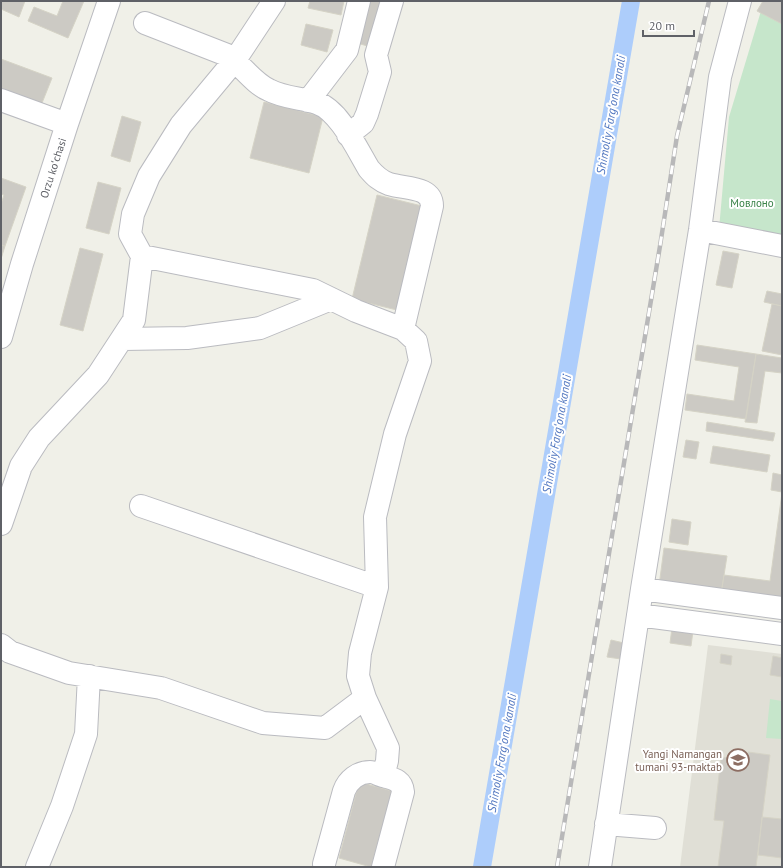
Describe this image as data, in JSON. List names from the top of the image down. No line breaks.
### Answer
{"streets":{"street":["Orzu koʻchasi"]},"water":["Shimoliy Fargʻona kanali"],"parks":["Мовлоно"],"places":{"school or university":["Yangi Namangan tumani 93-maktab"]},"scale_bar":"20 m"}
